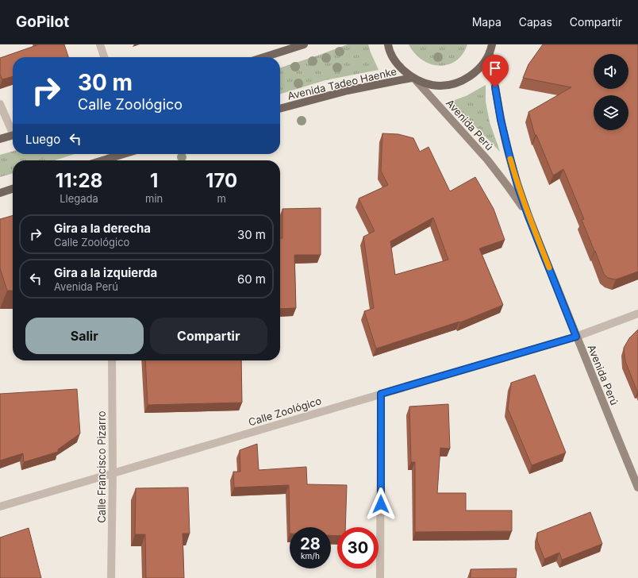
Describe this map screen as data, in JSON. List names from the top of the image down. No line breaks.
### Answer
{"streets":{"main road":["Avenida Tadeo Haenke","Avenida Perú"],"street":["Calle Zoológico","Calle Francisco Pizarro"]},"crossings":[["Avenida Tadeo Haenke","Avenida Perú"],["Avenida Perú","Calle Zoológico"],["Calle Zoológico","Calle Francisco Pizarro"]],"page":{"header":"GoPilot","nav":["Mapa","Capas","Compartir"],"turn":["30 m","Calle Zoológico"],"then":"Luego","eta":["11:28","Llegada","1","min","170","m"],"list":[{"name":"Gira a la derecha","note":"Calle Zoológico","value":"30 m"},{"name":"Gira a la izquierda","note":"Avenida Perú","value":"60 m"}],"buttons":["Salir","Compartir"],"speed":"28 km/h","limit":"30"}}
